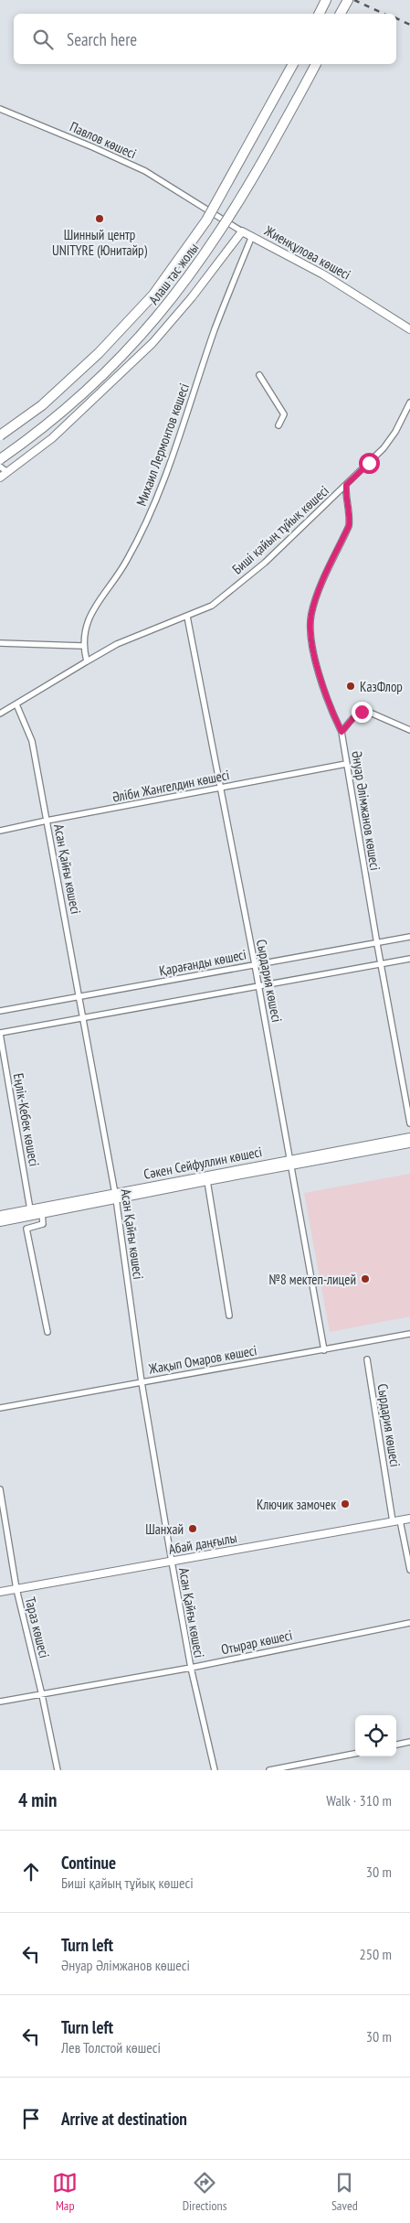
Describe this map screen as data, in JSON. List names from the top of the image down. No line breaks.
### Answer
{"streets":{"main road":["Алаш тас жолы"],"street":["Павлов көшесі","Жиенқұлова көшесі","Михаил Лермонтов көшесі","Биші қайың тұйық көшесі","Әліби Жангелдин көшесі","Әнуар Әлімжанов көшесі","Асан Қайғы көшесі","Қарағанды көшесі","Сырдария көшесі","Еңлік-Кебек көшесі","Сәкен Сейфуллин көшесі","Жақып Омаров көшесі","Абай даңғылы","Тараз көшесі","Отырар көшесі"]},"crossings":[["Павлов көшесі","Жиенқұлова көшесі"],["Жиенқұлова көшесі","Михаил Лермонтов көшесі"],["Михаил Лермонтов көшесі","Биші қайың тұйық көшесі"],["Биші қайың тұйық көшесі","Әнуар Әлімжанов көшесі"],["Биші қайың тұйық көшесі","Сырдария көшесі"],["Әліби Жангелдин көшесі","Әнуар Әлімжанов көшесі"],["Әліби Жангелдин көшесі","Асан Қайғы көшесі"],["Әліби Жангелдин көшесі","Сырдария көшесі"],["Әнуар Әлімжанов көшесі","Қарағанды көшесі"],["Асан Қайғы көшесі","Қарағанды көшесі"],["Асан Қайғы көшесі","Сәкен Сейфуллин көшесі"],["Асан Қайғы көшесі","Жақып Омаров көшесі"],["Асан Қайғы көшесі","Абай даңғылы"],["Асан Қайғы көшесі","Отырар көшесі"],["Қарағанды көшесі","Сырдария көшесі"],["Сырдария көшесі","Сәкен Сейфуллин көшесі"],["Сырдария көшесі","Жақып Омаров көшесі"],["Сырдария көшесі","Абай даңғылы"],["Еңлік-Кебек көшесі","Сәкен Сейфуллин көшесі"],["Абай даңғылы","Тараз көшесі"],["Тараз көшесі","Отырар көшесі"]],"places":["Шинный центр UNITYRE (Юнитайр)","КазФлор","№8 мектеп-лицей","Ключик замочек","Шанхай"],"page":{"search":"Search here","heading":["4 min","Walk · 310 m"],"list":[["Continue","Биші қайың тұйық көшесі","30 m"],["Turn left","Әнуар Әлімжанов көшесі","250 m"],["Turn left","Лев Толстой көшесі","30 m"],"Arrive at destination"],"nav":["Map","Directions","Saved"]}}
